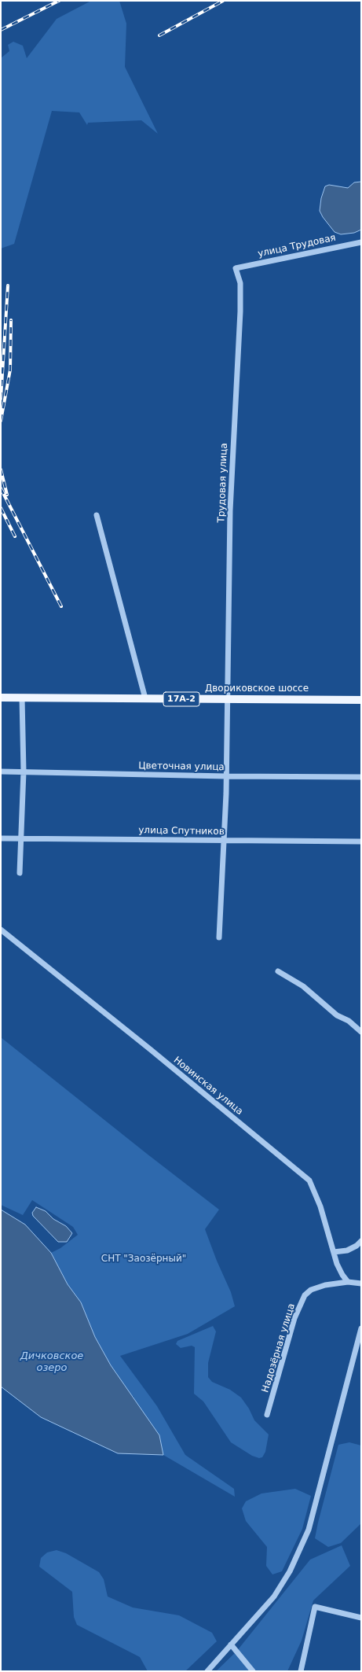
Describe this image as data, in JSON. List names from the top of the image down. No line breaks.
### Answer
{"streets":{"main road":["Двориковское шоссе","17А-2"],"street":["улица Трудовая","Трудовая улица","Цветочная улица","улица Спутников","Новинская улица","Надозёрная улица"]},"crossings":[["улица Трудовая","Трудовая улица"],["Трудовая улица","Двориковское шоссе"],["Трудовая улица","Цветочная улица"],["Трудовая улица","улица Спутников"],["Новинская улица","Надозёрная улица"]],"water":["Дичковское озеро"],"parks":["СНТ \"Заозёрный\""]}
